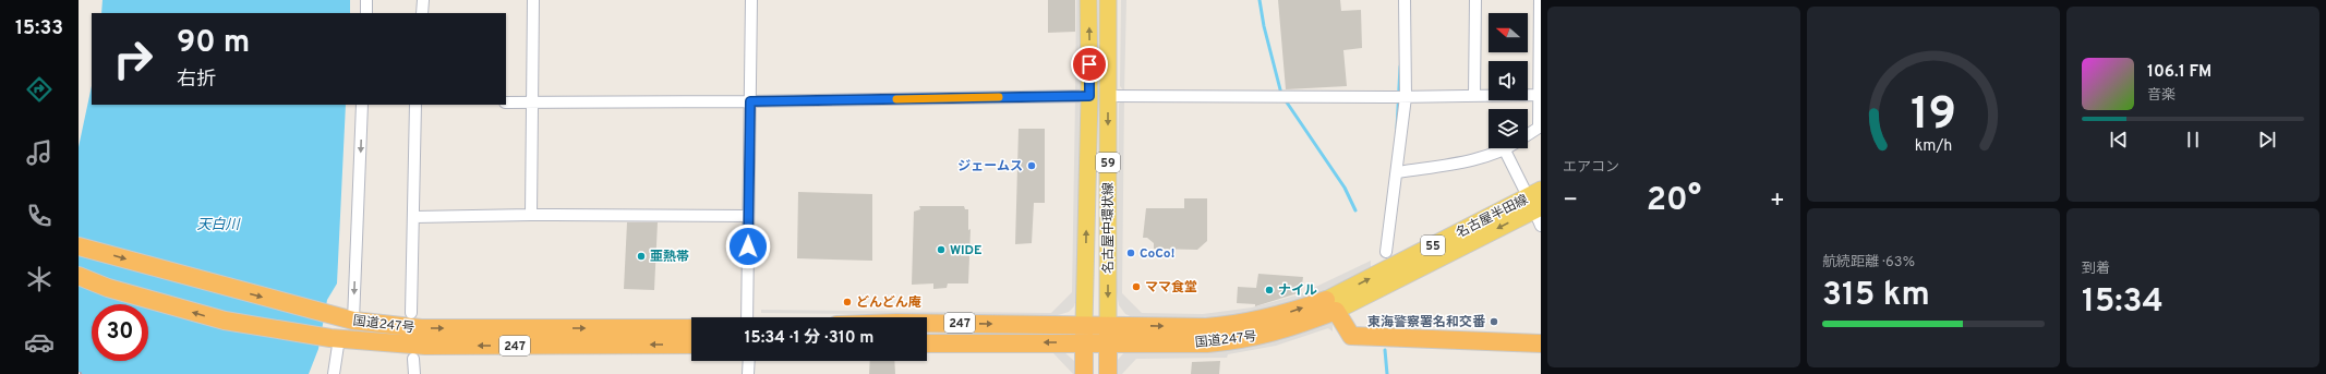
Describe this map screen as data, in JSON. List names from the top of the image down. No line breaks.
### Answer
{"streets":{"highway":["247","国道247号"],"main road":["59","名古屋半田線","名古屋中環状線","55"]},"crossings":[["名古屋半田線","国道247号"],["名古屋中環状線","国道247号"]],"water":["天白川"],"places":["ジェームス","WIDE","CoCo!","亜熱帯","ママ食堂","ナイル","どんどん庵","東海警察署名和交番"],"north":"left","page":{"tabs":"15:33","tile":["エアコン",["航続距離 · 63%","315 km"],["到着","15:34"]],"turn":["90 m","右折"],"song":["106.1 FM","音楽"],"heat":["−","20°","+"],"limit":"30","trip":"15:34 · 1 分 · 310 m","gauge":["19","km/h"]}}
